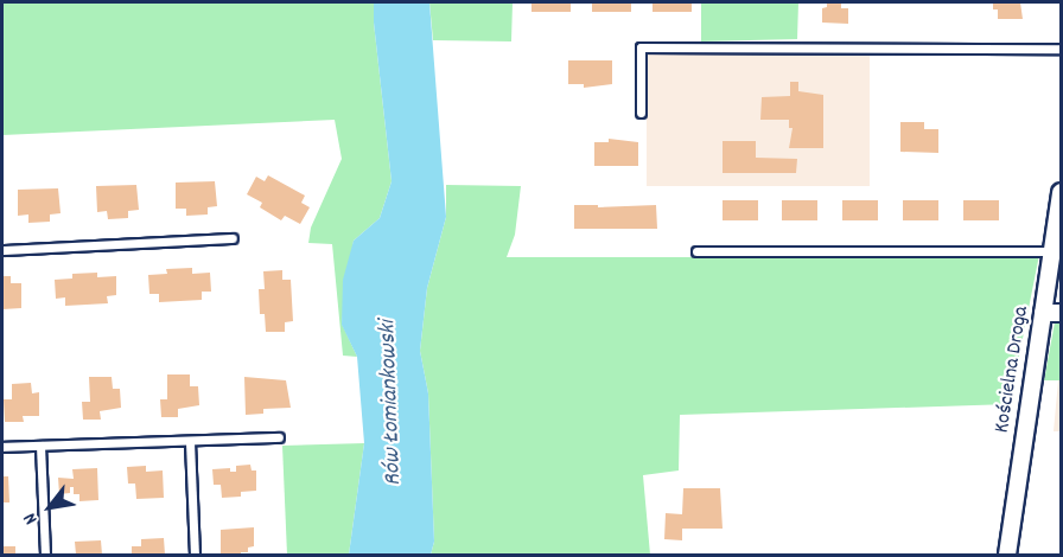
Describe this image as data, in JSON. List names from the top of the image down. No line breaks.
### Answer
{"streets":{"street":["Kościelna Droga"]},"water":["Rów Łomiankowski"],"north":"bottom left"}
